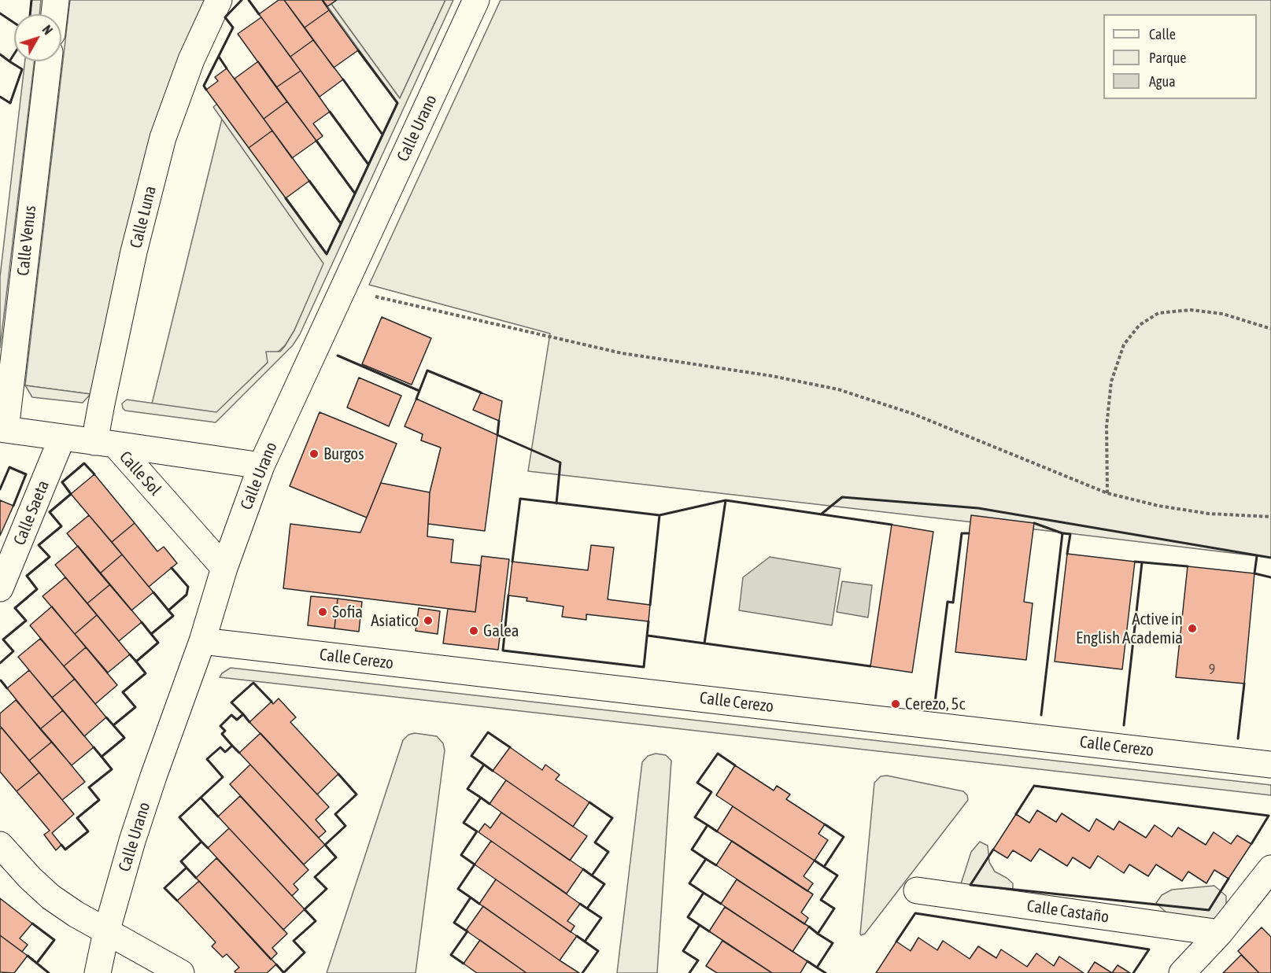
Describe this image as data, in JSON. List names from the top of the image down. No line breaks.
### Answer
{"streets":{"street":["Calle Urano","Calle Luna","Calle Venus","Calle Sol","Calle Saeta","Calle Cerezo","Calle Castaño"]},"crossings":[["Calle Urano","Calle Sol"],["Calle Urano","Calle Cerezo"],["Calle Luna","Calle Sol"]],"places":["Burgos","Sofia","Asiatico","Active in English Academia","Galea","Cerezo, 5c"],"house_numbers":["9"],"legend":["Calle","Parque","Agua"],"north":"top right"}
